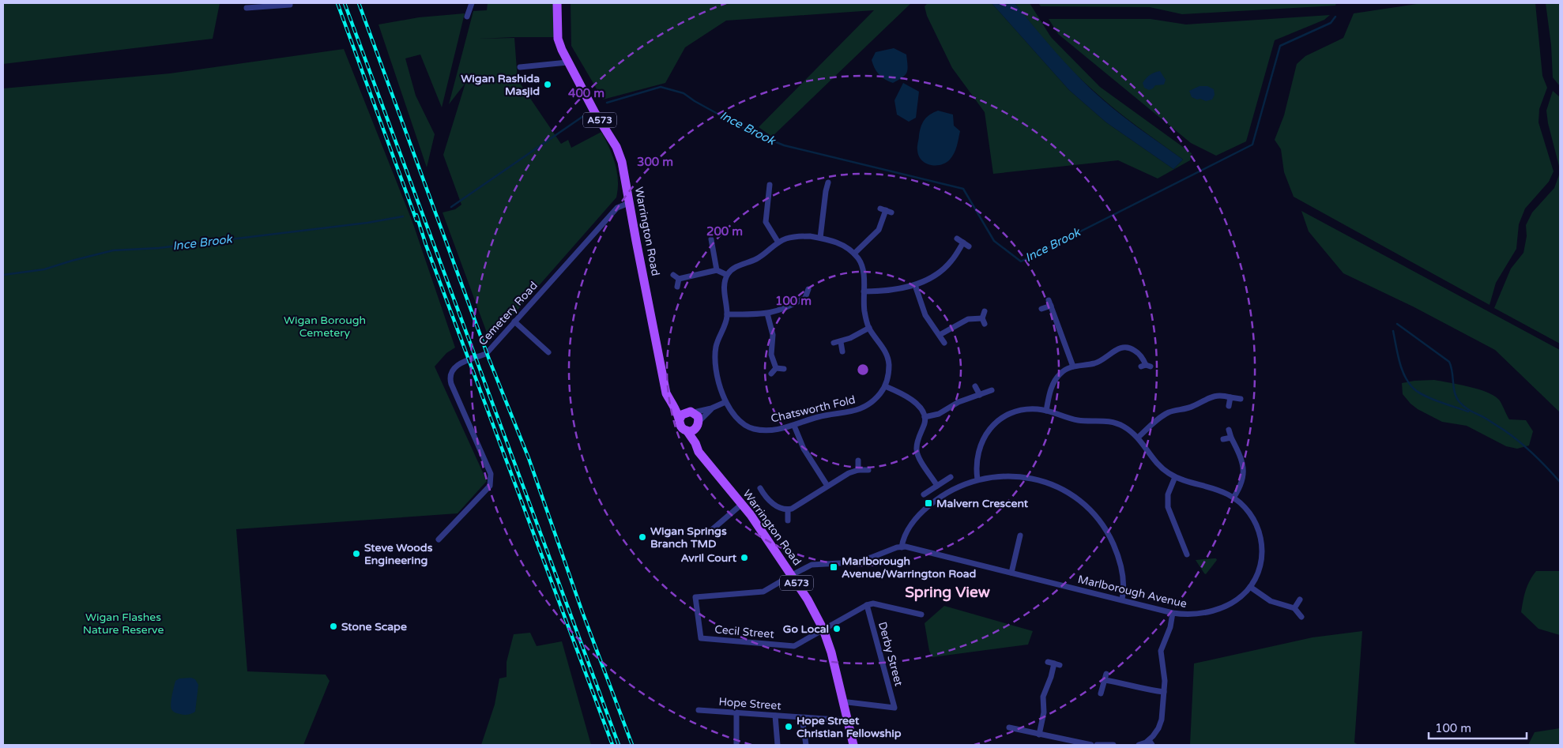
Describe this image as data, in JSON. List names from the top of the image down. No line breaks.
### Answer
{"streets":{"main road":["A573","Warrington Road"],"street":["Cemetery Road","Chatsworth Fold","Marlborough Avenue","Cecil Street","Derby Street","Hope Street"]},"crossings":[["A573","Warrington Road"],["Warrington Road","Cemetery Road"],["Warrington Road","Marlborough Avenue"],["Warrington Road","Cecil Street"],["Warrington Road","Derby Street"],["Warrington Road","Hope Street"]],"districts":["Spring View"],"water":["Ince Brook"],"parks":["Wigan Borough Cemetery","Wigan Flashes Nature Reserve"],"places":{"other":["Wigan Rashida Masjid","Wigan Springs Branch TMD","Steve Woods Engineering","Avril Court","Stone Scape","Go Local","Hope Street Christian Fellowship"],"transit":["Malvern Crescent","Marlborough Avenue/Warrington Road"]},"scale_bar":"100 m","rings":["400 m","300 m","200 m","100 m"]}
